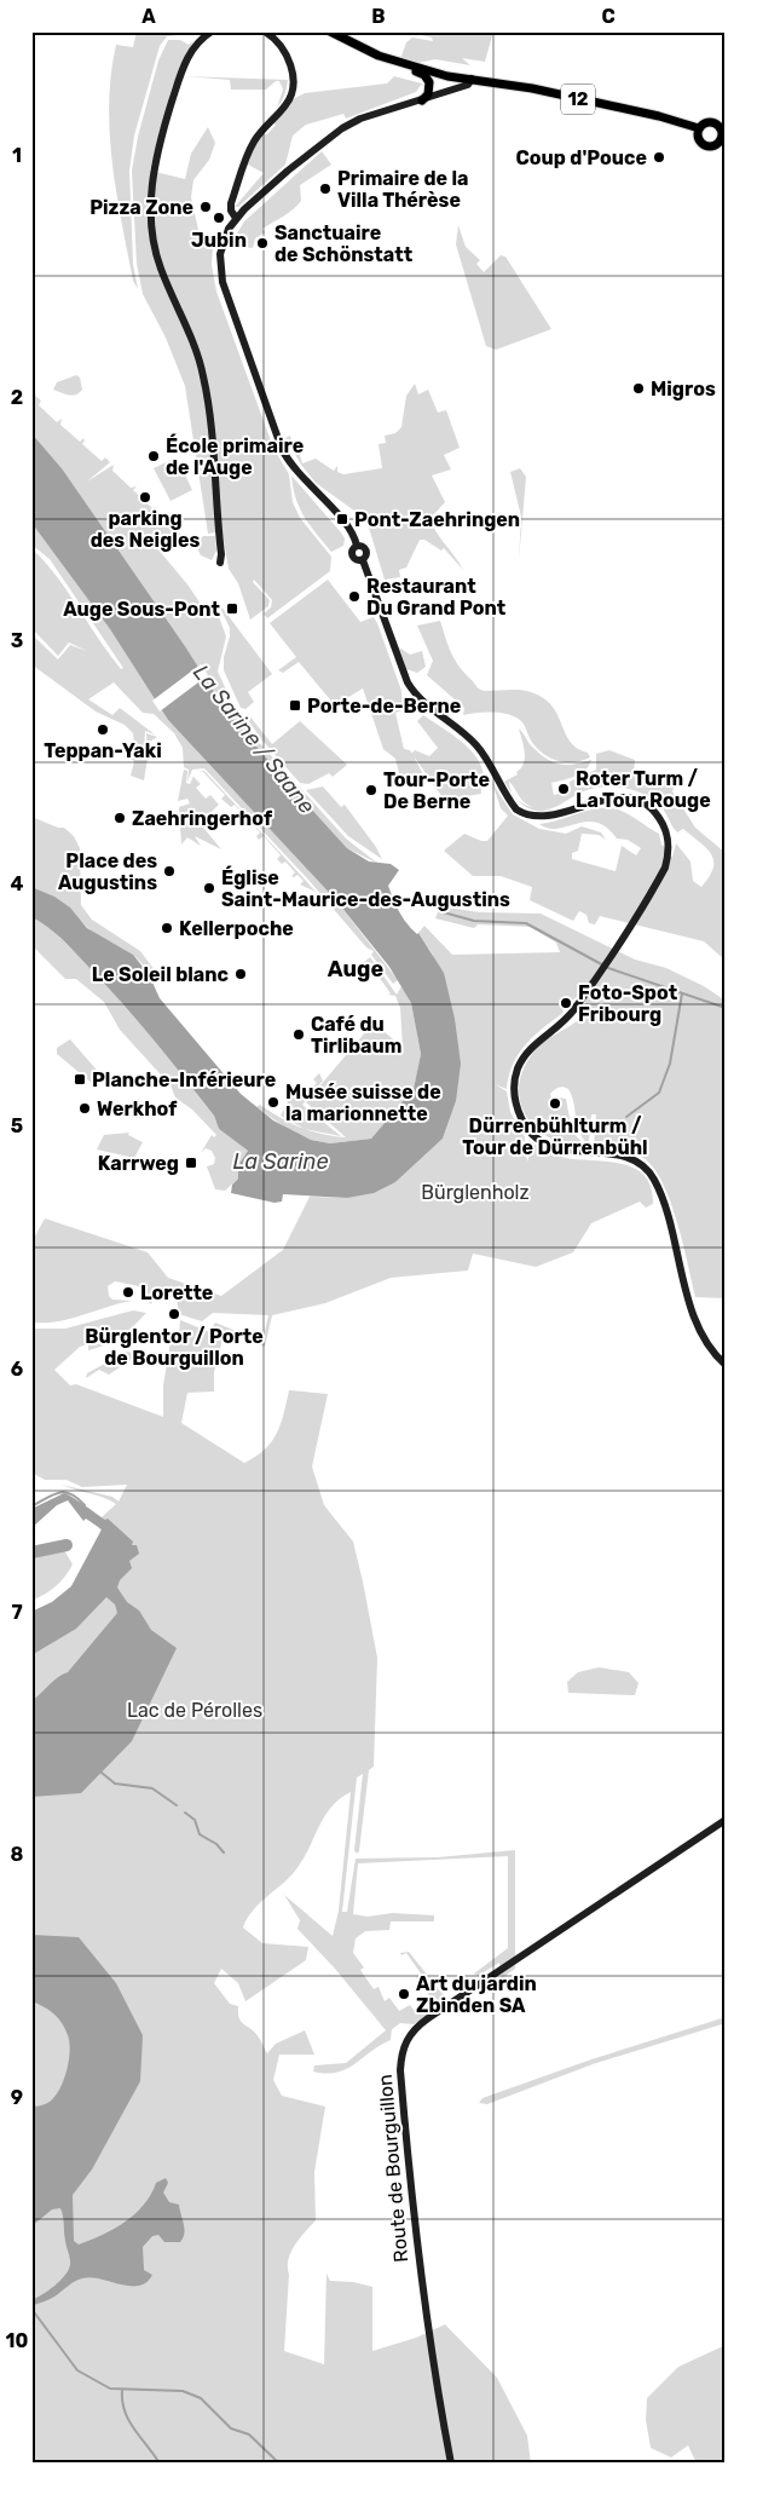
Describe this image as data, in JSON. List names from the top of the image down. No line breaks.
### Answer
{"streets":{"main road":["12","Route de Bourguillon"]},"districts":["Auge"],"water":["La Sarine / Saane","La Sarine"],"parks":["Bürglenholz","Lac de Pérolles"],"places":{"other":["Coup d'Pouce","Primaire de la Villa Thérèse","Pizza Zone","Jubin","Sanctuaire de Schönstatt","Migros","École primaire de l'Auge","parking des Neigles","Restaurant Du Grand Pont","Teppan-Yaki","Roter Turm / La Tour Rouge","Tour-Porte De Berne","Zaehringerhof","Place des Augustins","Église Saint-Maurice-des-Augustins","Kellerpoche","Le Soleil blanc","Foto-Spot Fribourg","Café du Tirlibaum","Musée suisse de la marionnette","Dürrenbühlturm / Tour de Dürrenbühl","Werkhof","Lorette","Bürglentor / Porte de Bourguillon","Art du jardin Zbinden SA"],"transit":["Pont-Zaehringen","Auge Sous-Pont","Porte-de-Berne","Planche-Inférieure","Karrweg"]},"grid":{"columns":["A","B","C"],"rows":["1","2","3","4","5","6","7","8","9","10"]}}
